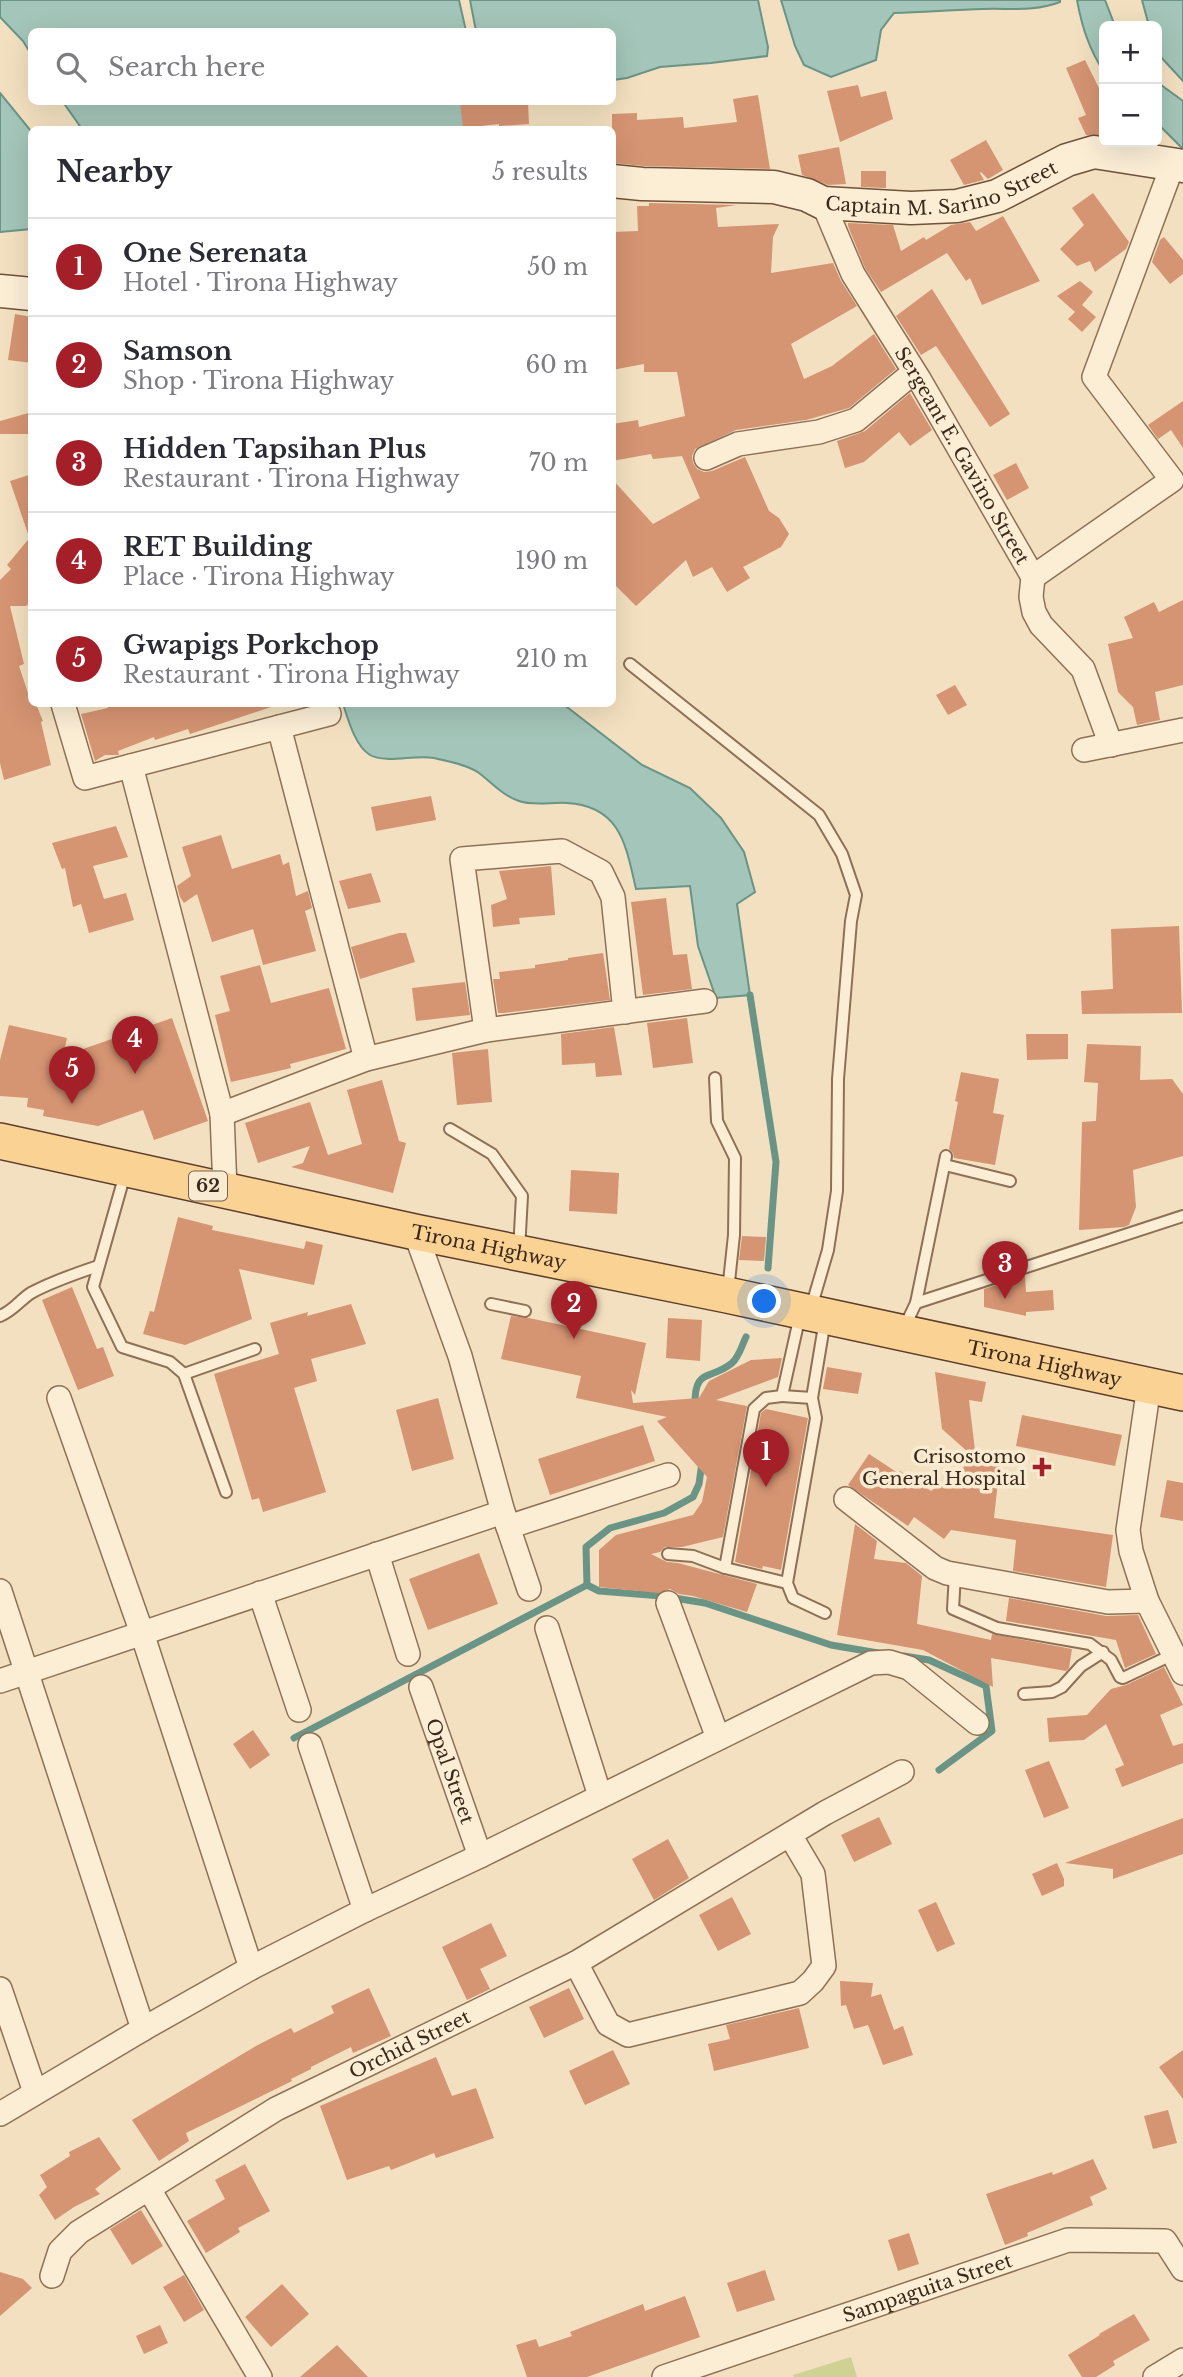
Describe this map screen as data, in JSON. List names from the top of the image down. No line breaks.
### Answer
{"streets":{"main road":["62","Tirona Highway"],"street":["Captain M. Sarino Street","Sergeant E. Gavino Street","Opal Street","Orchid Street","Sampaguita Street"]},"crossings":[["Captain M. Sarino Street","Sergeant E. Gavino Street"]],"places":{"health":["Crisostomo General Hospital"]},"page":{"map_buttons":["+","−"],"search":"Search here","heading":["Nearby","5 results"],"list":[{"mark":"1","name":"One Serenata","note":"Hotel · Tirona Highway","value":"50 m"},{"mark":"2","name":"Samson","note":"Shop · Tirona Highway","value":"60 m"},{"mark":"3","name":"Hidden Tapsihan Plus","note":"Restaurant · Tirona Highway","value":"70 m"},{"mark":"4","name":"RET Building","note":"Place · Tirona Highway","value":"190 m"},{"mark":"5","name":"Gwapigs Porkchop","note":"Restaurant · Tirona Highway","value":"210 m"}],"pins":["4","5","3","2","1"]}}
